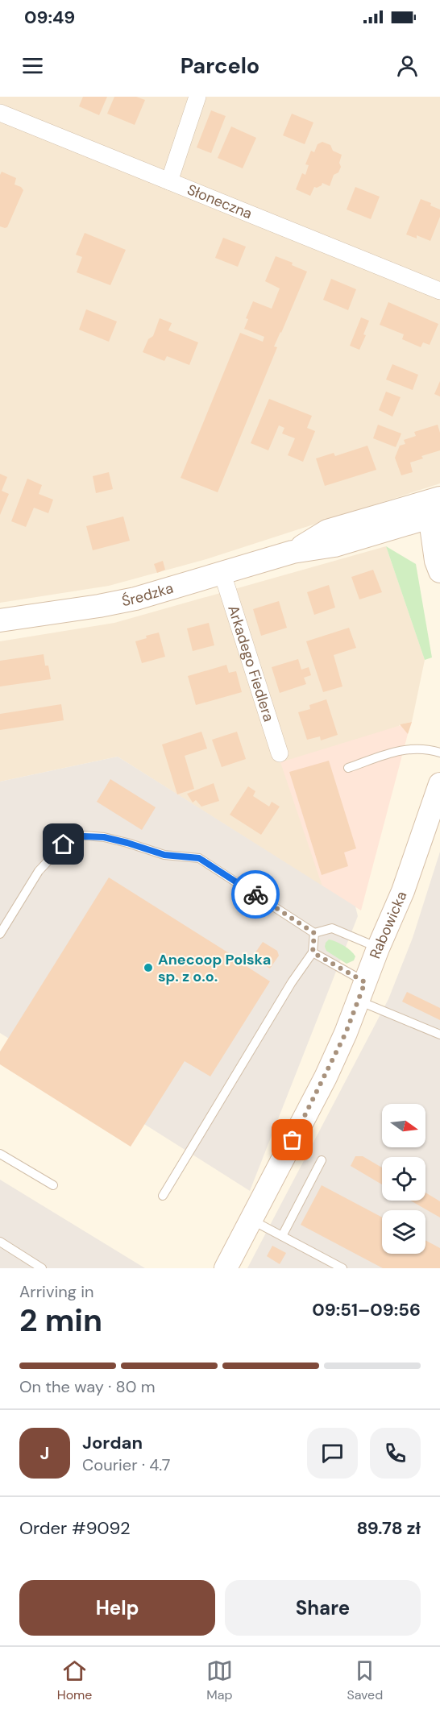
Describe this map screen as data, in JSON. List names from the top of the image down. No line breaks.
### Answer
{"streets":{"street":["Słoneczna","Średzka","Arkadego Fiedlera","Rabowicka"]},"crossings":[["Średzka","Arkadego Fiedlera"]],"places":["Anecoop Polska sp. z o.o."],"north":"right","page":{"status":"09:49","header":"Parcelo","heading":["2 min","Arriving in","09:51–09:56"],"panel":["Jordan","Courier · 4.7","Order #9092","89.78 zł"],"bar":"On the way · 80 m","round":"J","buttons":["Help","Share"],"tabs":["Home","Map","Saved"]}}
